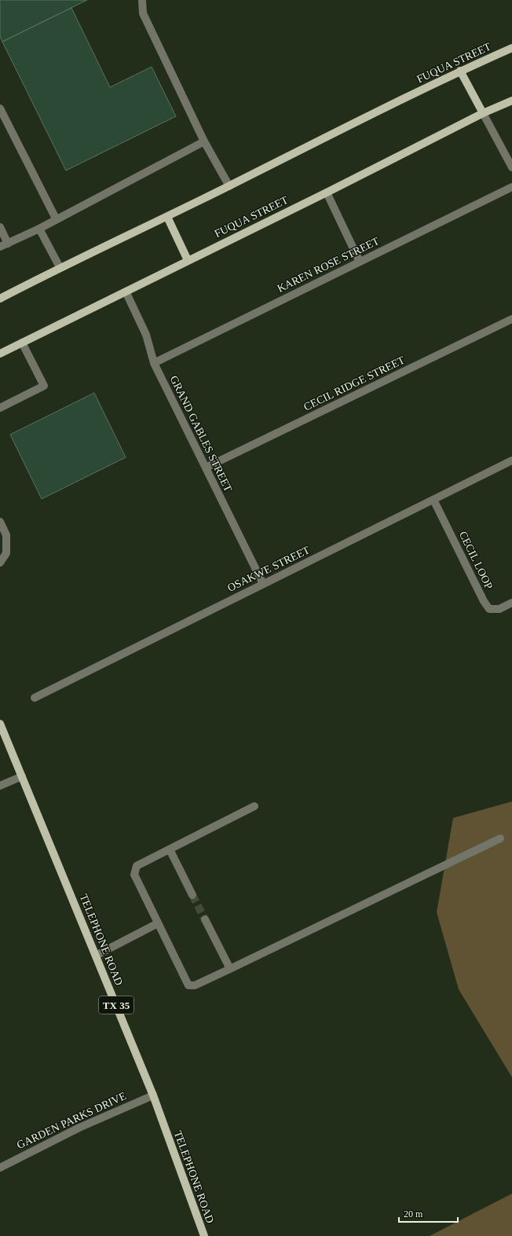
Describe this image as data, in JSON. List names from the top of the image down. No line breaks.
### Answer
{"streets":{"main road":["FUQUA STREET","TELEPHONE ROAD","TX 35"],"street":["KAREN ROSE STREET","CECIL RIDGE STREET","GRAND GABLES STREET","CECIL LOOP","OSAKWE STREET","GARDEN PARKS DRIVE"]},"crossings":[["FUQUA STREET","GRAND GABLES STREET"],["KAREN ROSE STREET","GRAND GABLES STREET"],["CECIL RIDGE STREET","GRAND GABLES STREET"],["GRAND GABLES STREET","OSAKWE STREET"],["CECIL LOOP","OSAKWE STREET"],["TELEPHONE ROAD","GARDEN PARKS DRIVE"]],"scale_bar":"20 m"}
